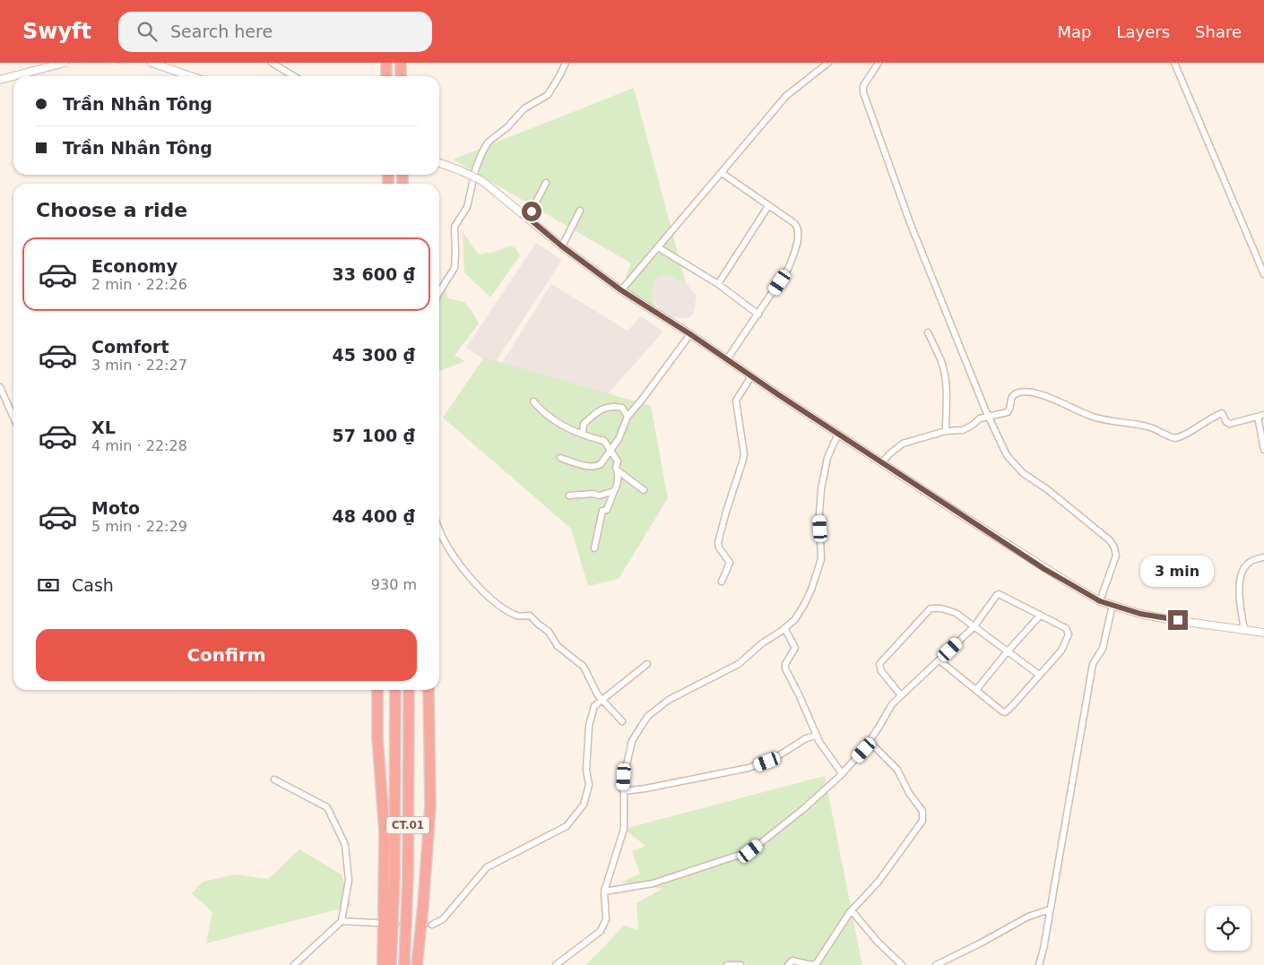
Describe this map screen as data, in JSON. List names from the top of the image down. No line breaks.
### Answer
{"streets":{"highway":["CT.01"]},"page":{"header":"Swyft","search":"Search here","nav":["Map","Layers","Share"],"banner":["Trần Nhân Tông","Trần Nhân Tông"],"heading":"Choose a ride","list":[{"name":"Economy","note":"2 min · 22:26","value":"33 600 ₫"},{"name":"Comfort","note":"3 min · 22:27","value":"45 300 ₫"},{"name":"XL","note":"4 min · 22:28","value":"57 100 ₫"},{"name":"Moto","note":"5 min · 22:29","value":"48 400 ₫"}],"bubble":"3 min","pay":["Cash","930 m"],"buttons":"Confirm"}}
